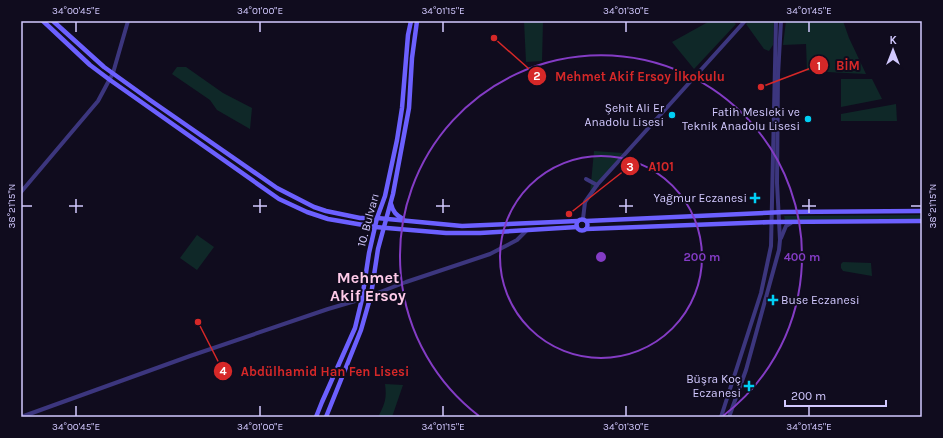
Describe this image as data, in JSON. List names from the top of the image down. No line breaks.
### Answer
{"streets":{"main road":["10. Bulvarı"]},"districts":["Mehmet Akif Ersoy"],"places":{"other":["Mehmet Akif Ersoy İlkokulu","BİM","Şehit Ali Er Anadolu Lisesi","Fatih Mesleki ve Teknik Anadolu Lisesi","A101","Abdülhamid Han Fen Lisesi"],"health":["Yağmur Eczanesi","Buse Eczanesi","Büşra Koç Eczanesi"]},"scale_bar":"200 m","north":"top","coordinates":["34°00'45\"E","34°01'00\"E","34°01'15\"E","34°01'30\"E","34°01'45\"E","38°21'15\"N"],"rings":["200 m","400 m"]}
